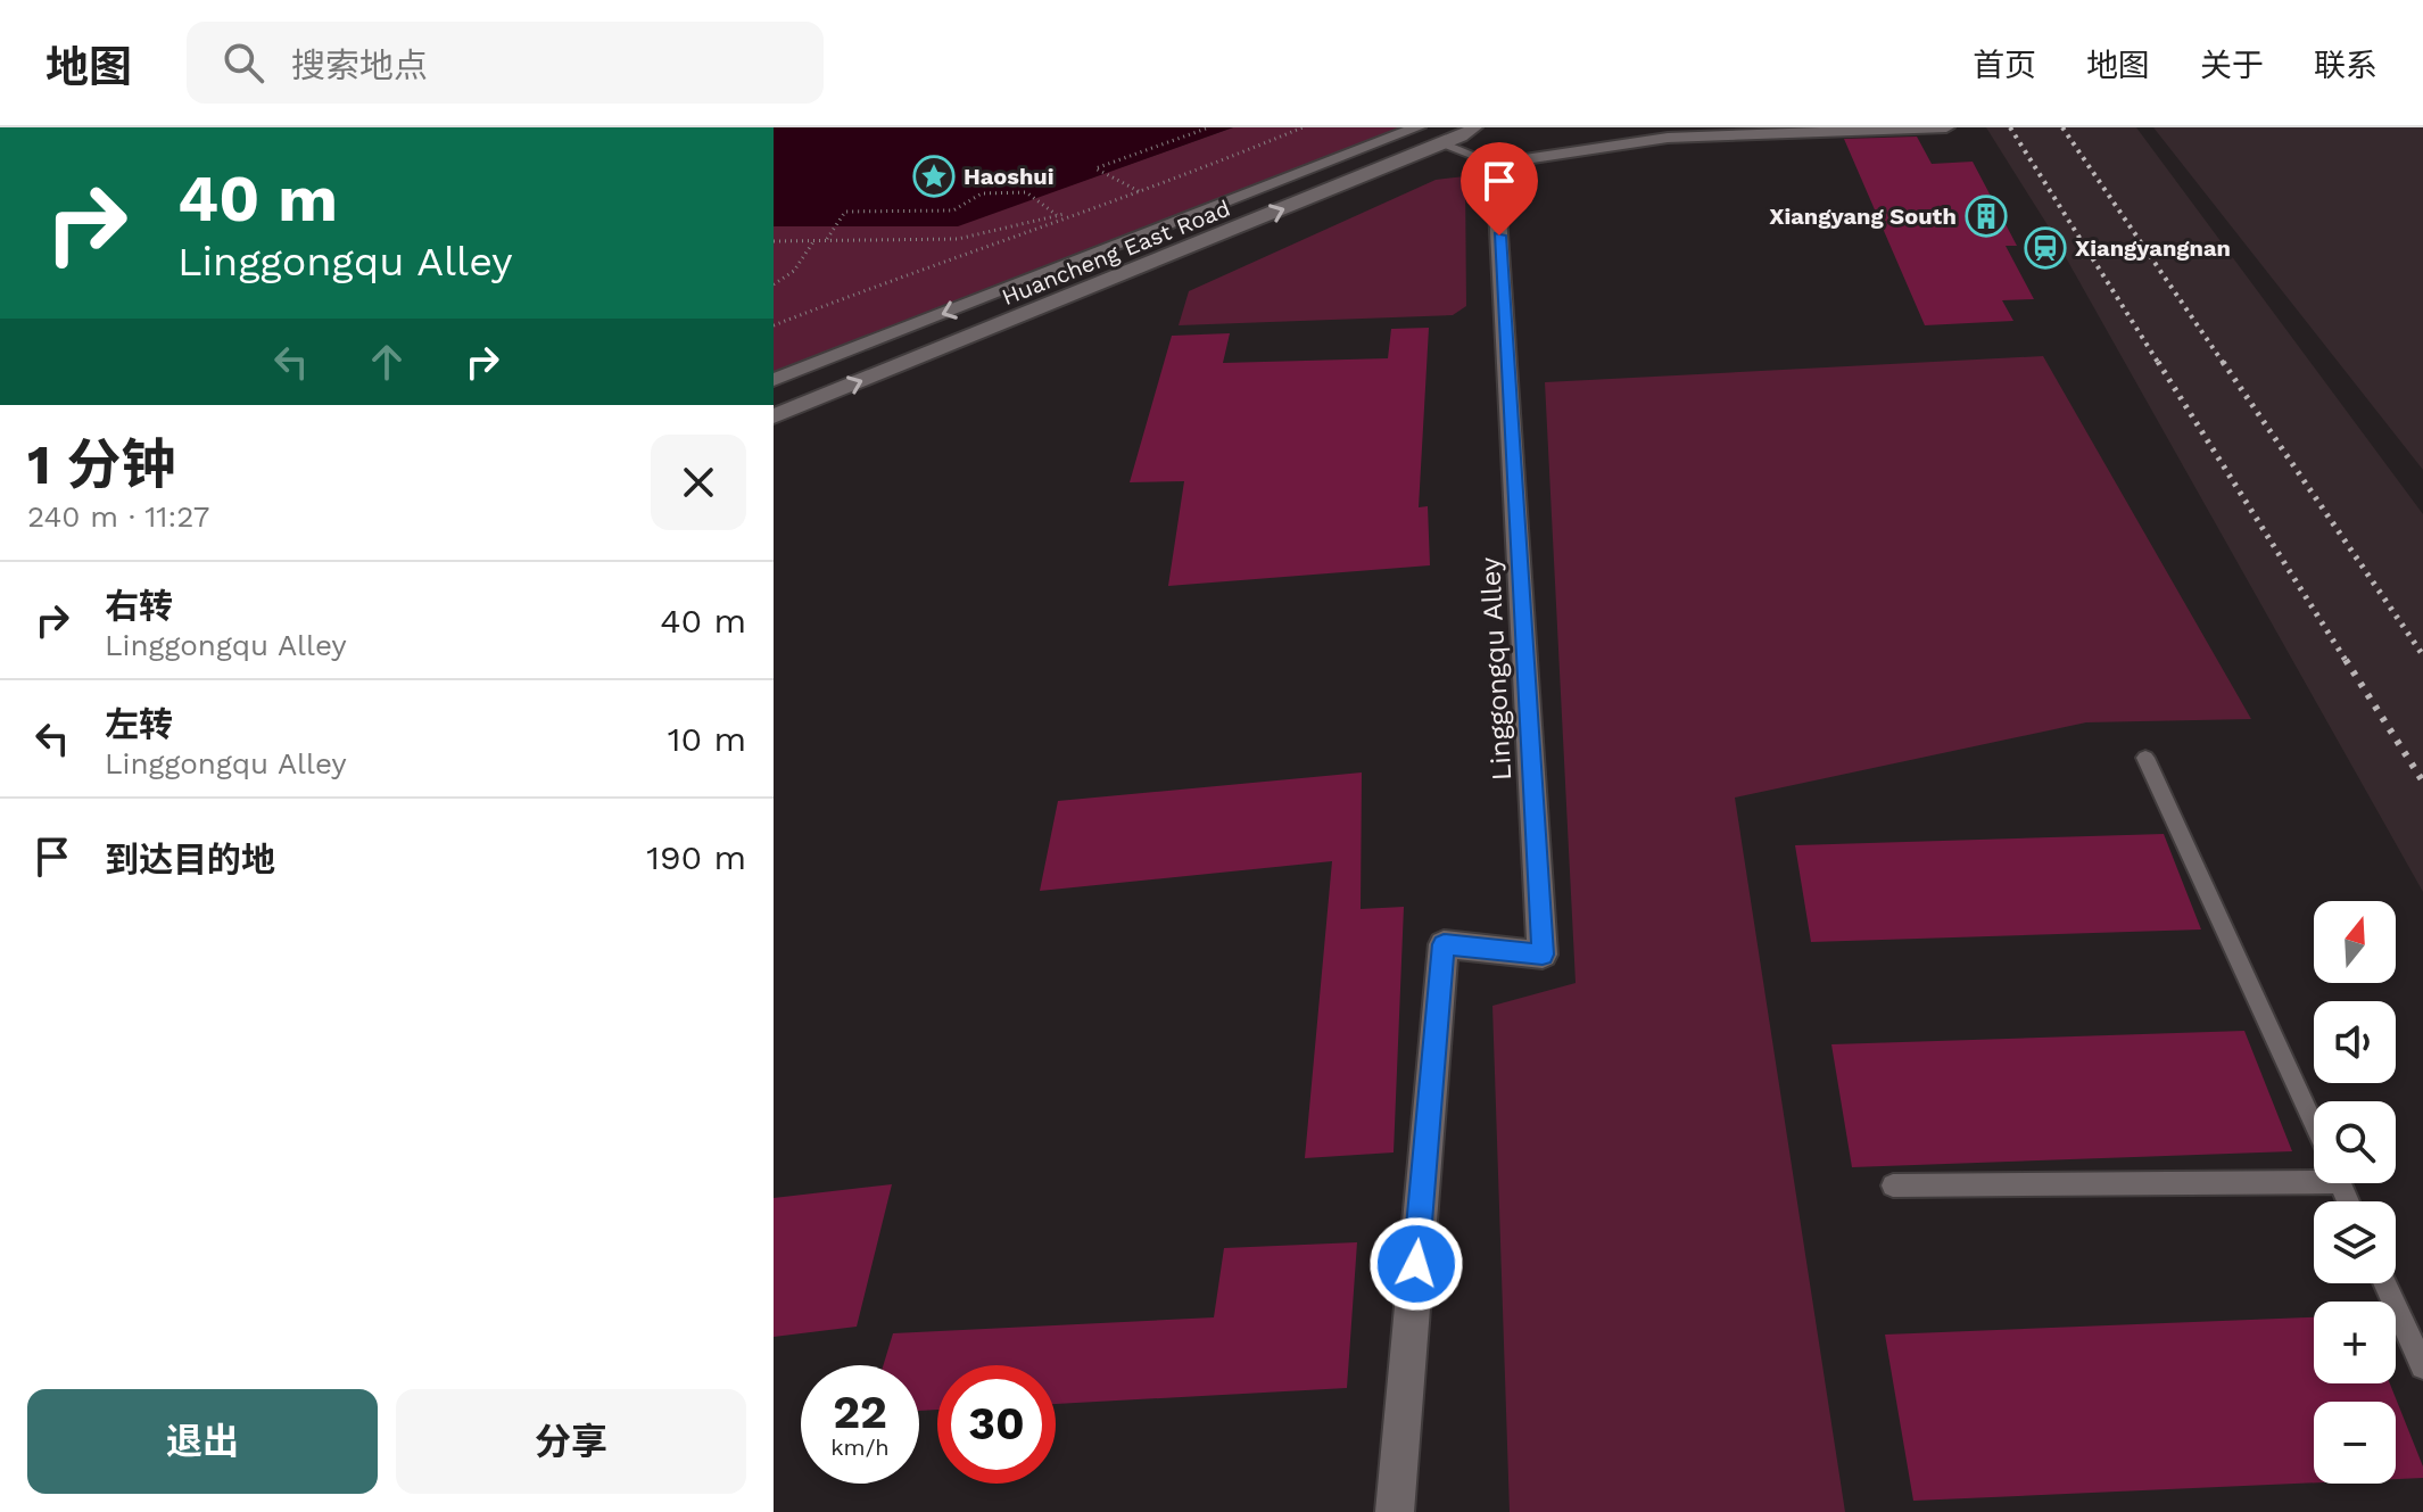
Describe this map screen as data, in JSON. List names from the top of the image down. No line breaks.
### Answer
{"streets":{"street":["Huancheng East Road","Linggongqu Alley"]},"places":{"place":["Haoshui"],"building":["Xiangyang South"],"station":["Xiangyangnan"]},"north":"top","page":{"header":"地图","search":"搜索地点","nav":["首页","地图","关于","联系"],"turn":["40 m","Linggongqu Alley"],"heading":["1 分钟","240 m · 11:27"],"list":[{"name":"右转","note":"Linggongqu Alley","value":"40 m"},{"name":"左转","note":"Linggongqu Alley","value":"10 m"},{"name":"到达目的地","value":"190 m"}],"map_buttons":["+","−"],"speed":"22 km/h","limit":"30","buttons":["退出","分享"]}}
